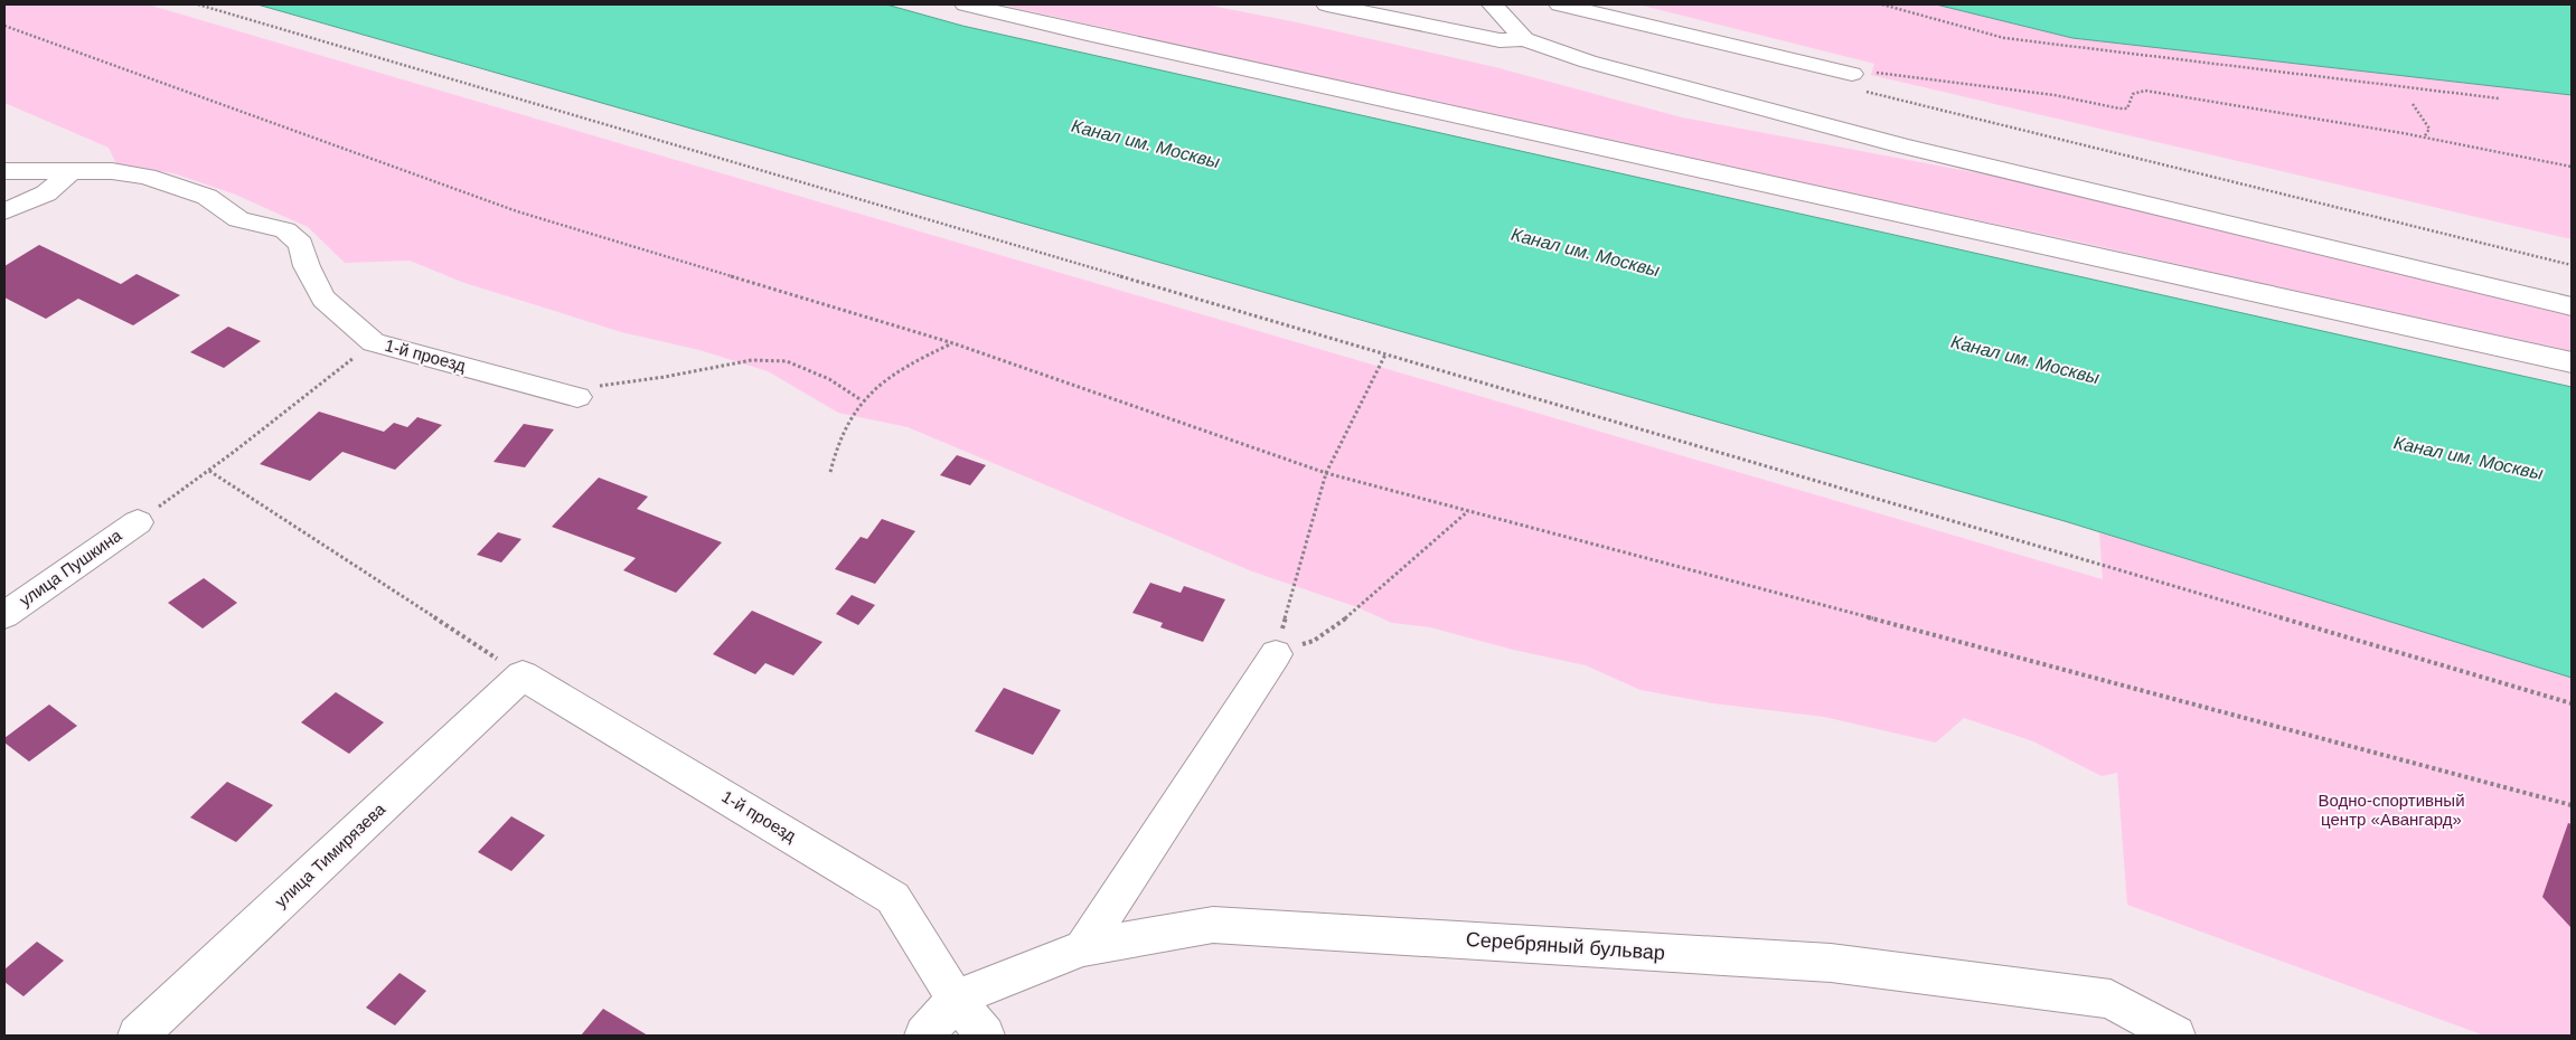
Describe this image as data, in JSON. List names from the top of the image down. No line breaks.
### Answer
{"streets":{"street":["1-й проезд","улица Пушкина","улица Тимирязева","Серебряный бульвар"]},"crossings":[["1-й проезд","улица Тимирязева"],["1-й проезд","Серебряный бульвар"]],"water":["Канал им. Москвы"],"parks":["Водно-спортивный центр «Авангард»"]}
